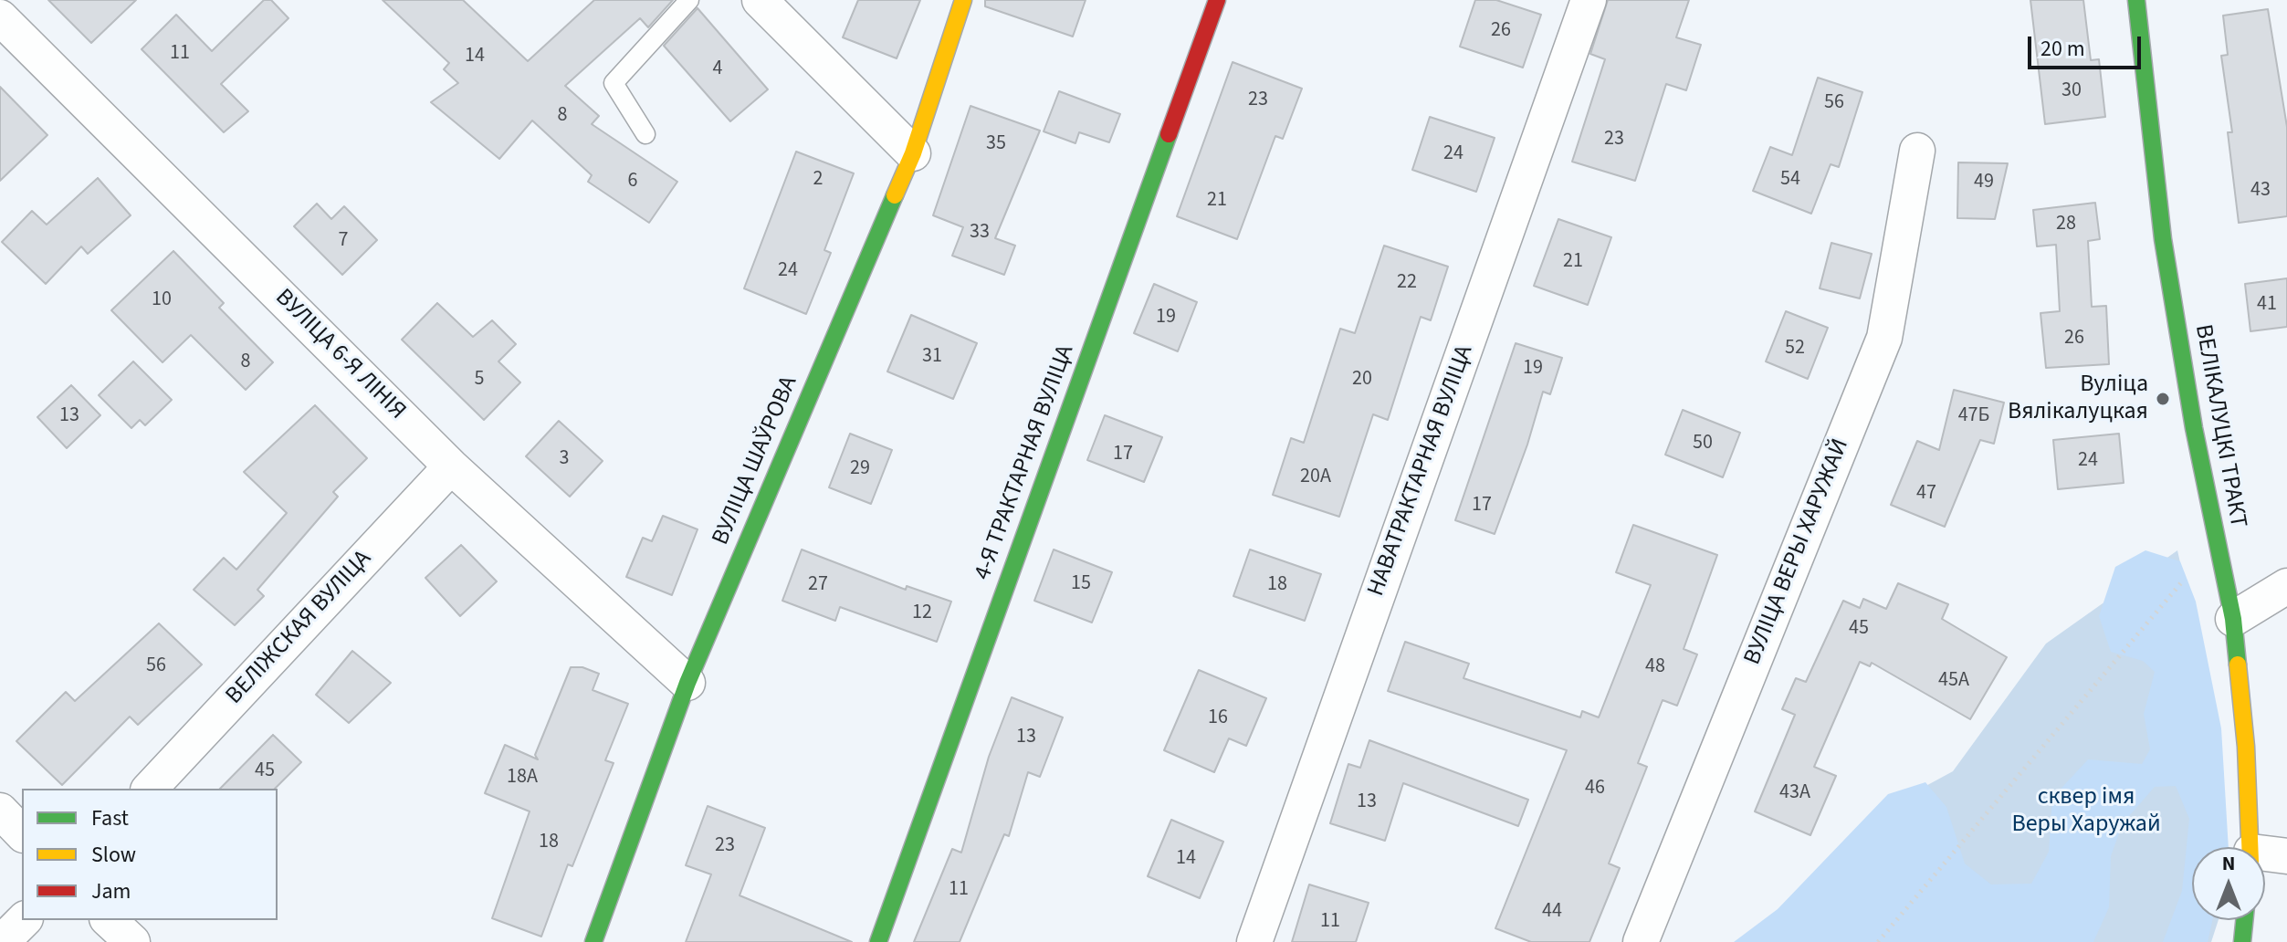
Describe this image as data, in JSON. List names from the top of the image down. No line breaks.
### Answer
{"streets":{"street":["ВУЛІЦА 6-Я ЛІНІЯ","ВЕЛІКАЛУЦКІ ТРАКТ","ВУЛІЦА ШАЎРОВА","4-Я ТРАКТАРНАЯ ВУЛІЦА","НАВАТРАКТАРНАЯ ВУЛІЦА","ВУЛІЦА ВЕРЫ ХАРУЖАЙ","ВЕЛІЖСКАЯ ВУЛІЦА"]},"crossings":[["ВУЛІЦА 6-Я ЛІНІЯ","ВУЛІЦА ШАЎРОВА"],["ВУЛІЦА 6-Я ЛІНІЯ","ВЕЛІЖСКАЯ ВУЛІЦА"]],"parks":["сквер імя Веры Харужай"],"places":["Вуліца Вялікалуцкая"],"house_numbers":["26","11","14","4","30","23","56","8","23","35","24","2","54","6","49","43","21","28","33","7","21","24","22","10","41","19","26","52","31","8","19","5","20","13","47Б","50","17","3","24","29","20А","47","17","15","27","18","12","45","56","48","45А","16","13","45","18А","46","43А","13","18","23","14","11","44","11"],"legend":["Fast","Slow","Jam"],"scale_bar":"20 m","north":"top"}
